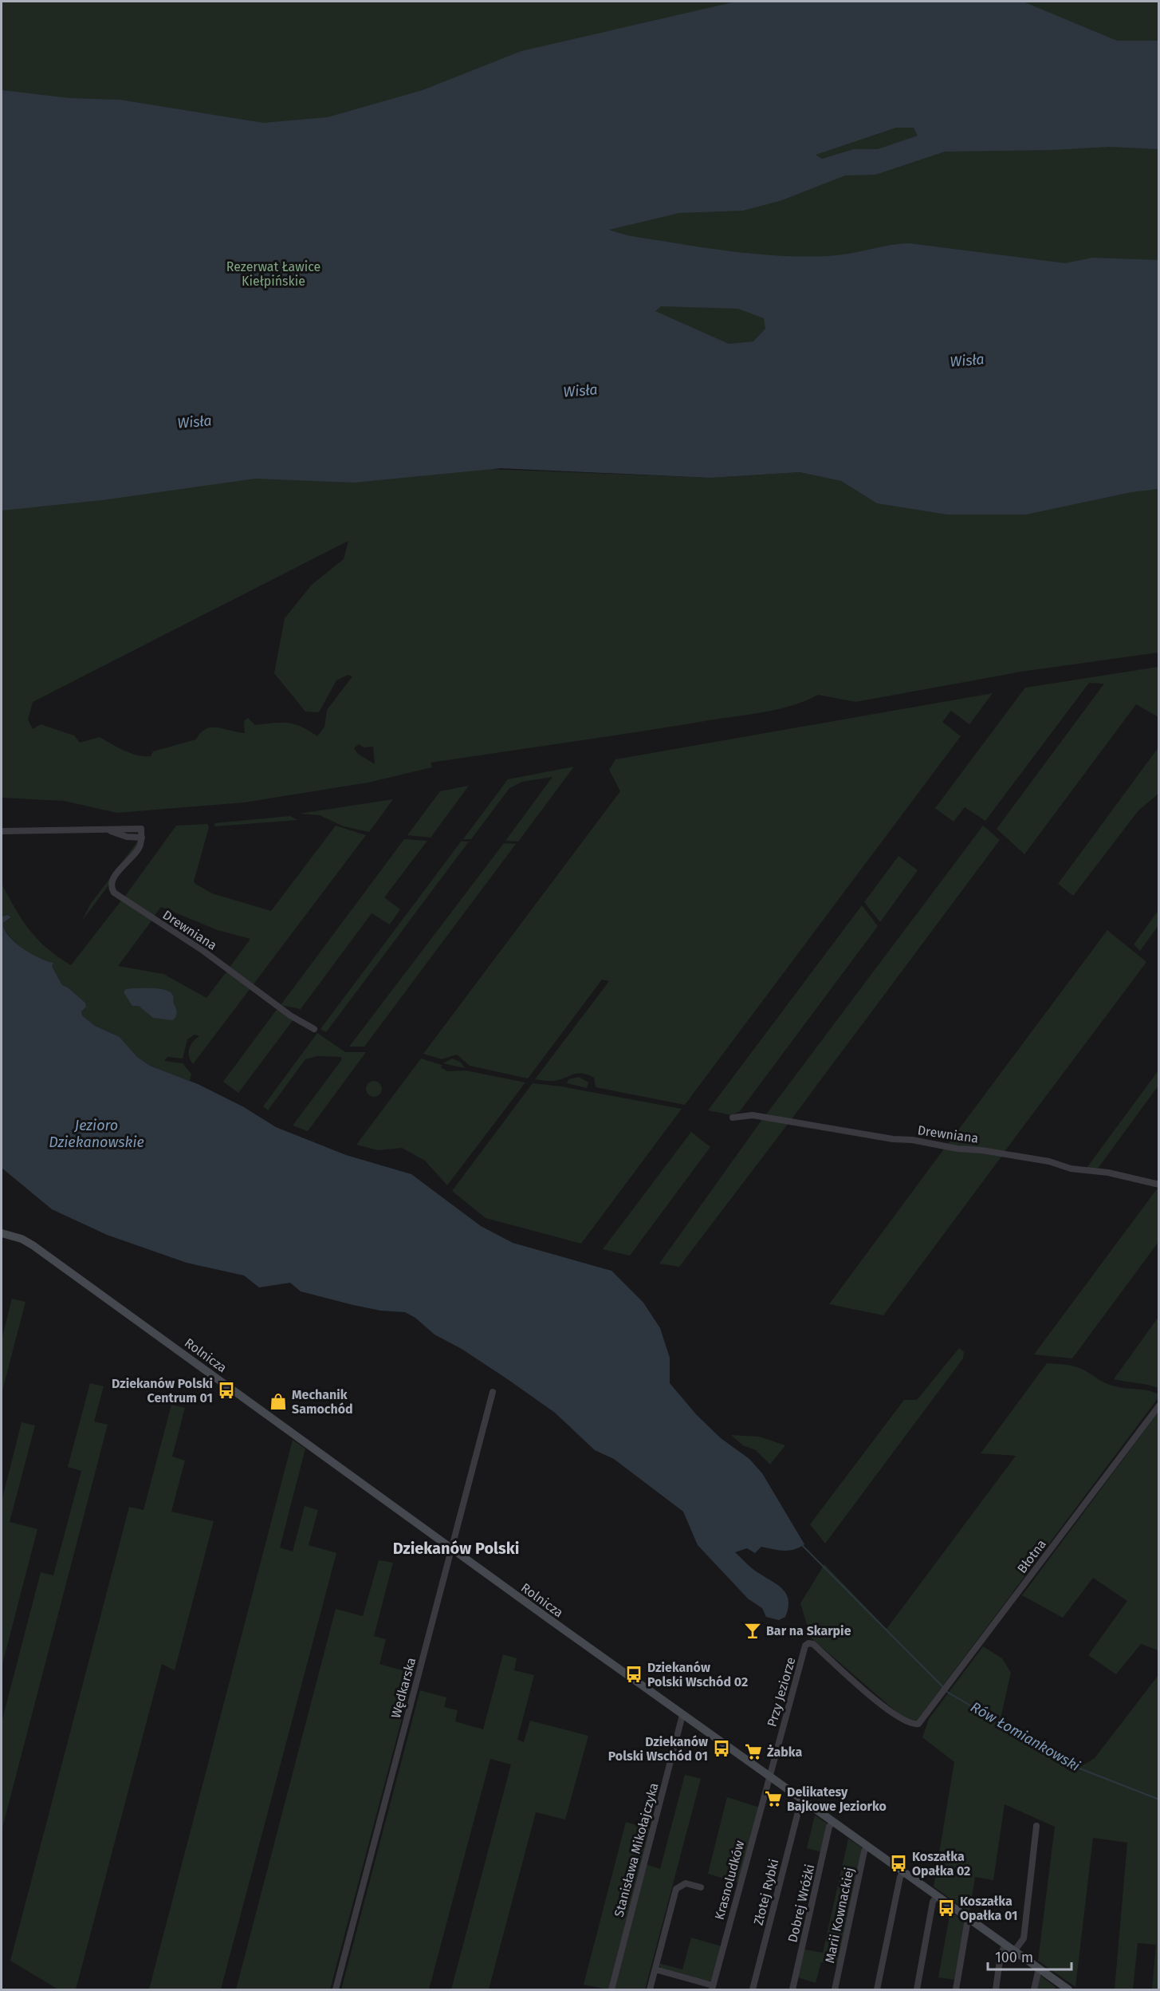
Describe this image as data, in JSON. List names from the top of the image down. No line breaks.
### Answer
{"streets":{"street":["Drewniana","Rolnicza","Błotna","Wędkarska","Przy Jeziorze","Stanisława Mikołajczyka","Krasnoludków","Złotej Rybki","Dobrej Wróżki","Marii Kownackiej"]},"crossings":[["Rolnicza","Wędkarska"],["Rolnicza","Przy Jeziorze"],["Rolnicza","Stanisława Mikołajczyka"],["Rolnicza","Krasnoludków"],["Rolnicza","Złotej Rybki"],["Rolnicza","Dobrej Wróżki"],["Rolnicza","Marii Kownackiej"],["Błotna","Przy Jeziorze"],["Przy Jeziorze","Krasnoludków"]],"districts":["Dziekanów Polski"],"water":["Wisła","Jezioro Dziekanowskie","Rów Łomiankowski"],"parks":["Rezerwat Ławice Kiełpińskie"],"places":{"bus stop":["Dziekanów Polski Centrum 01","Dziekanów Polski Wschód 02","Dziekanów Polski Wschód 01","Koszałka Opałka 02","Koszałka Opałka 01"],"shop":["Mechanik Samochód"],"bar":["Bar na Skarpie"],"supermarket":["Żabka","Delikatesy Bajkowe Jeziorko"]},"scale_bar":"100 m"}
